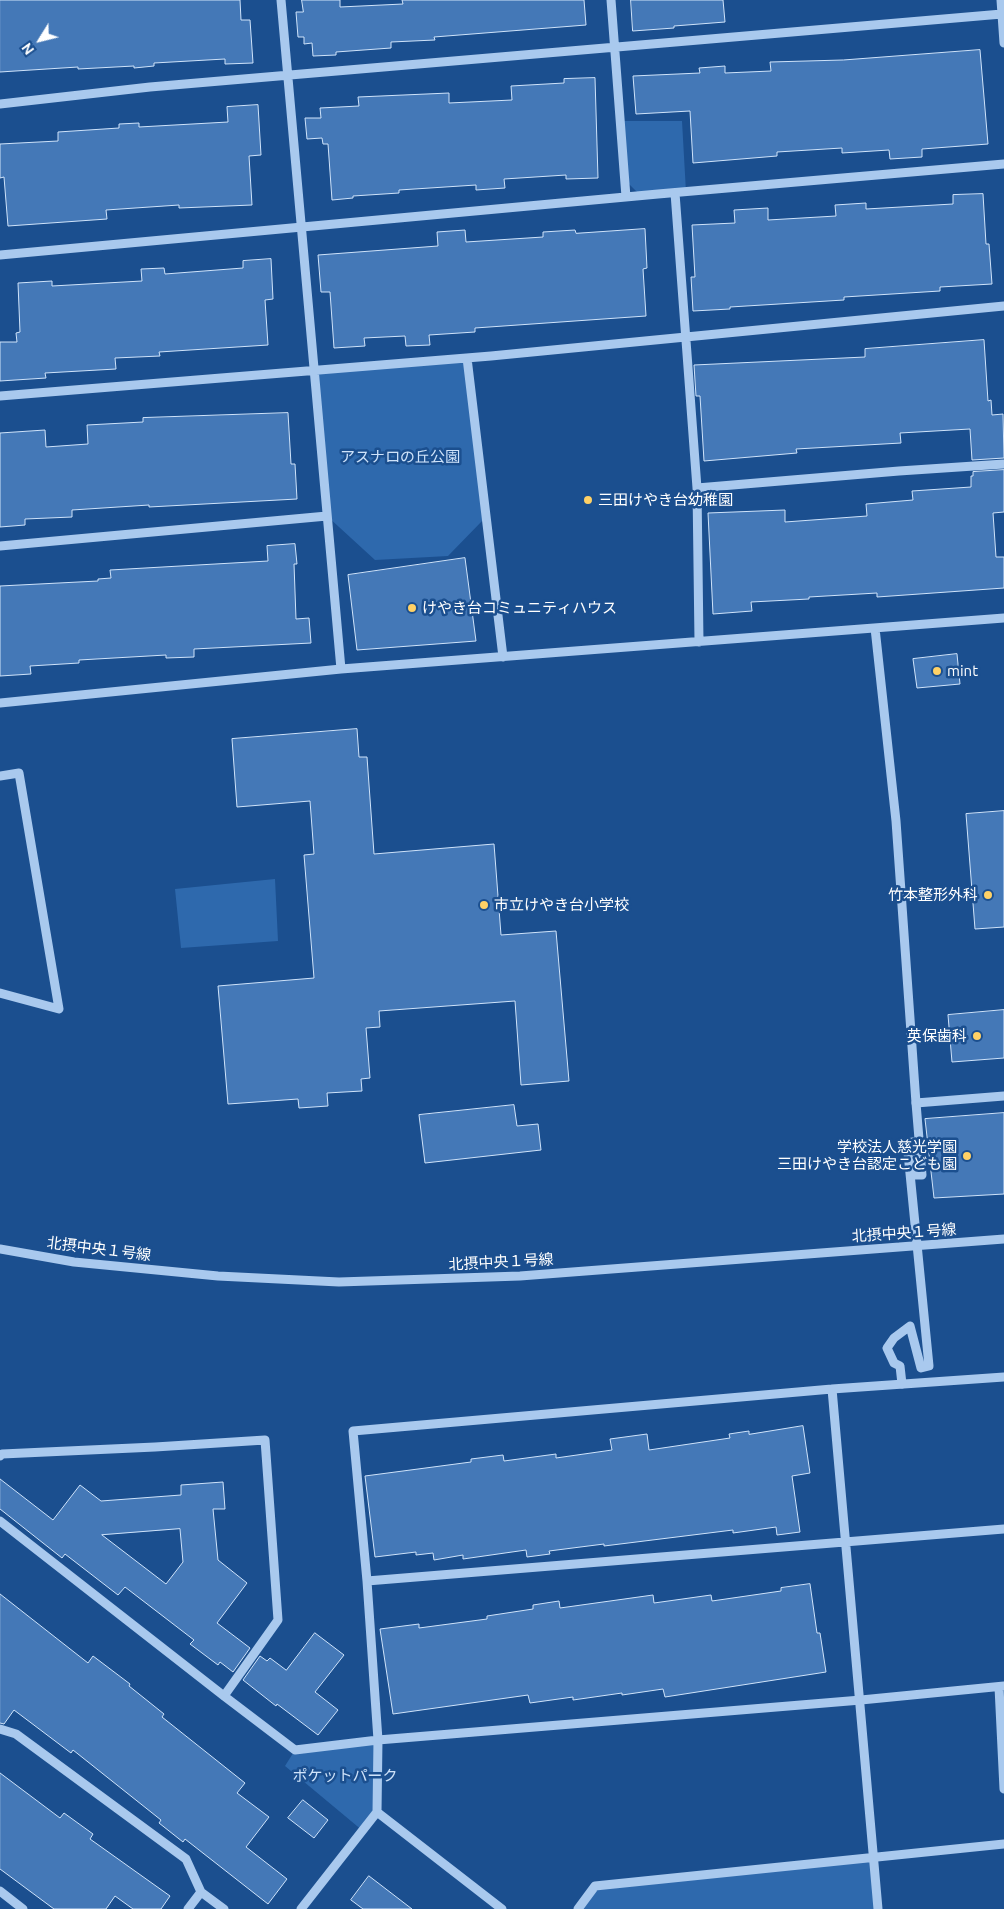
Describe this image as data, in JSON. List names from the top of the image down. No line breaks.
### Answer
{"streets":{"street":["北摂中央１号線"]},"parks":["アスナロの丘公園","ポケットパーク"],"places":["三田けやき台幼稚園","けやき台コミュニティハウス","mint","竹本整形外科","市立けやき台小学校","英保歯科","学校法人慈光学園 三田けやき台認定こども園"],"north":"bottom left"}
